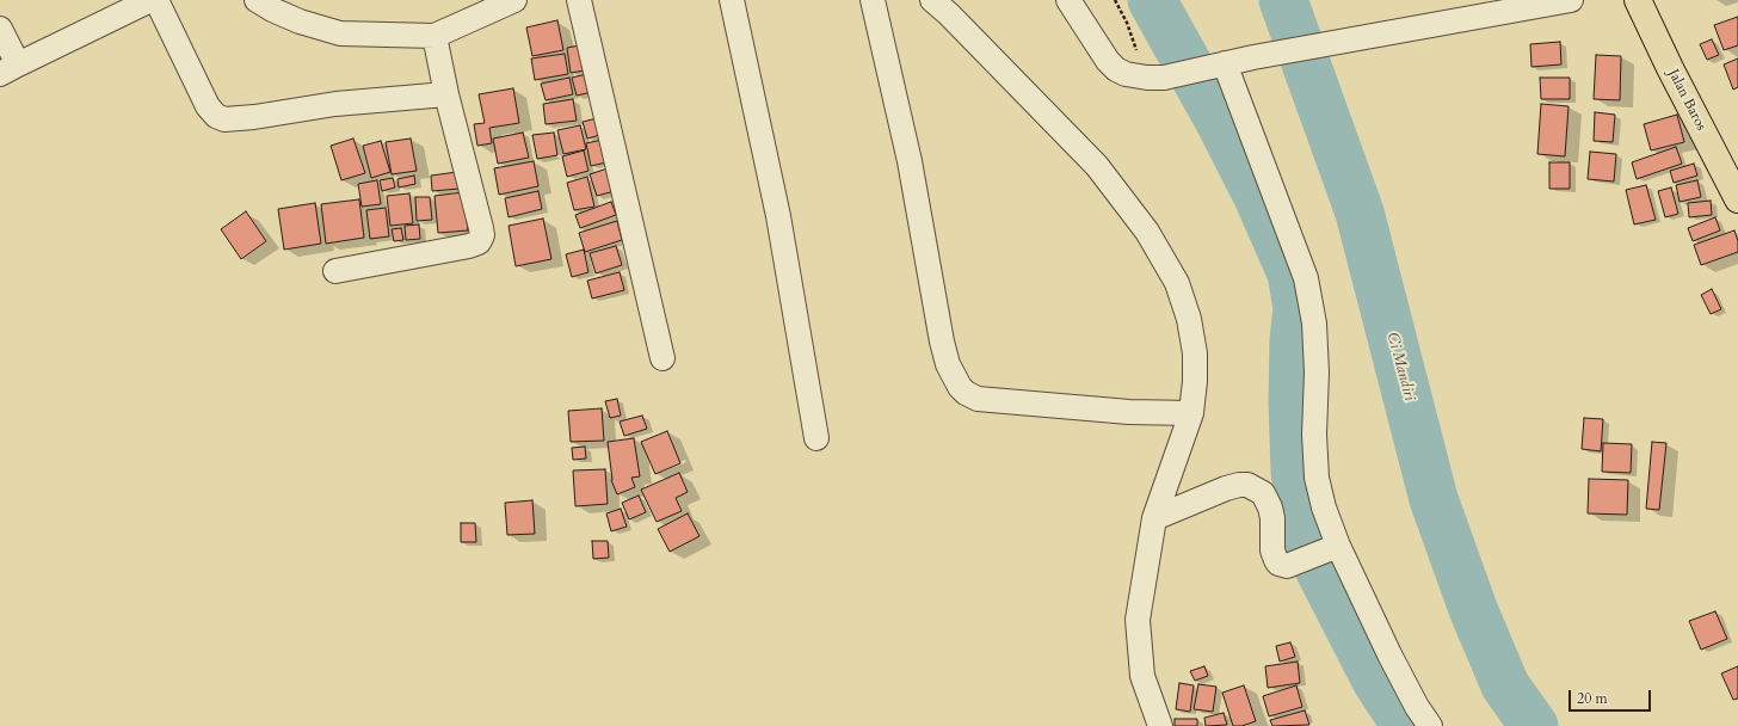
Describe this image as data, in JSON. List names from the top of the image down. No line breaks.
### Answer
{"streets":{"main road":["Jalan Baros"]},"water":["Ci Mandiri"],"scale_bar":"20 m"}
